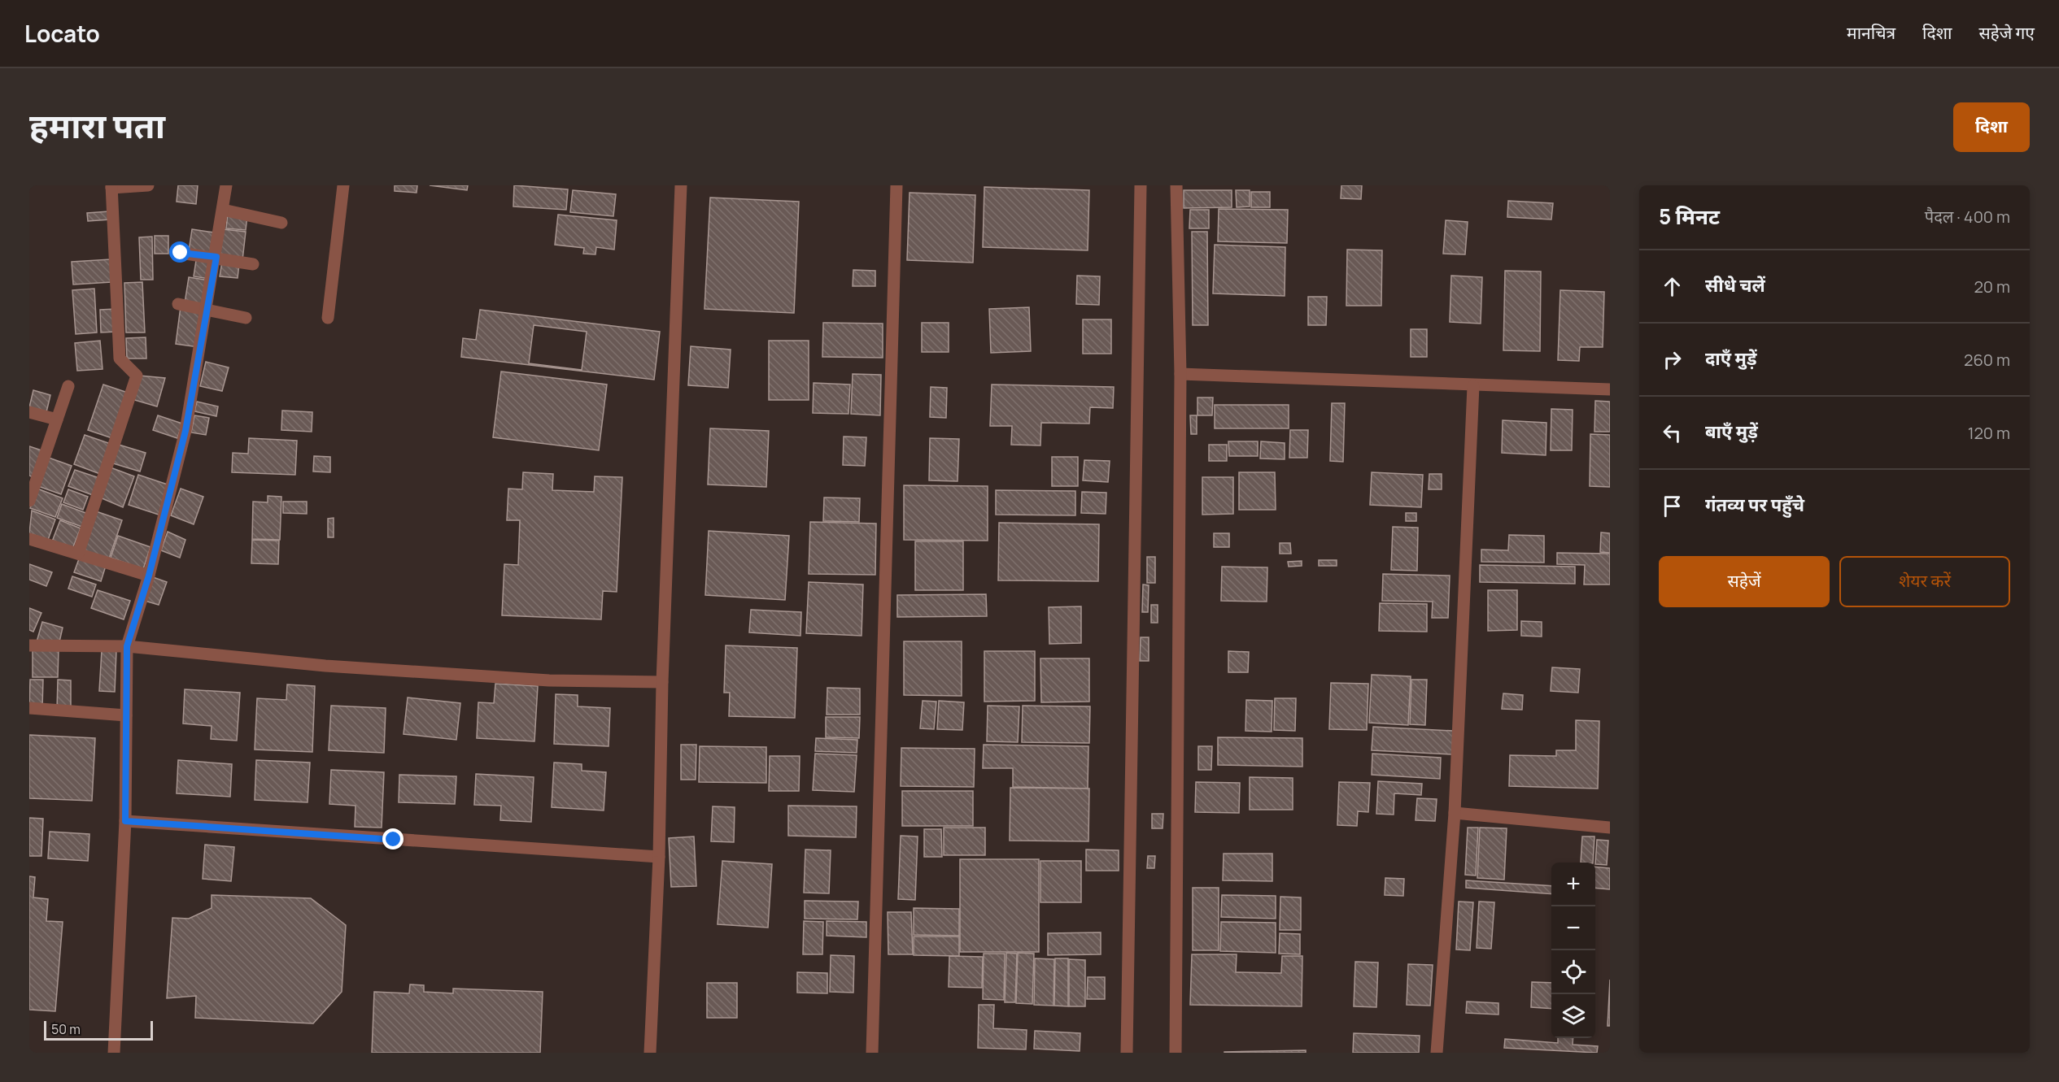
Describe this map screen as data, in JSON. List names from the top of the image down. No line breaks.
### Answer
{"scale_bar":"50 m","page":{"header":"Locato","nav":["मानचित्र","दिशा","सहेजे गए"],"title":"हमारा पता","buttons":["दिशा",["सहेजें","शेयर करें"]],"heading":["5 मिनट","पैदल · 400 m"],"list":[["सीधे चलें","20 m"],["दाएँ मुड़ें","260 m"],["बाएँ मुड़ें","120 m"],"गंतव्य पर पहुँचे"],"map_buttons":["+","−"],"scale":"50 m"}}
